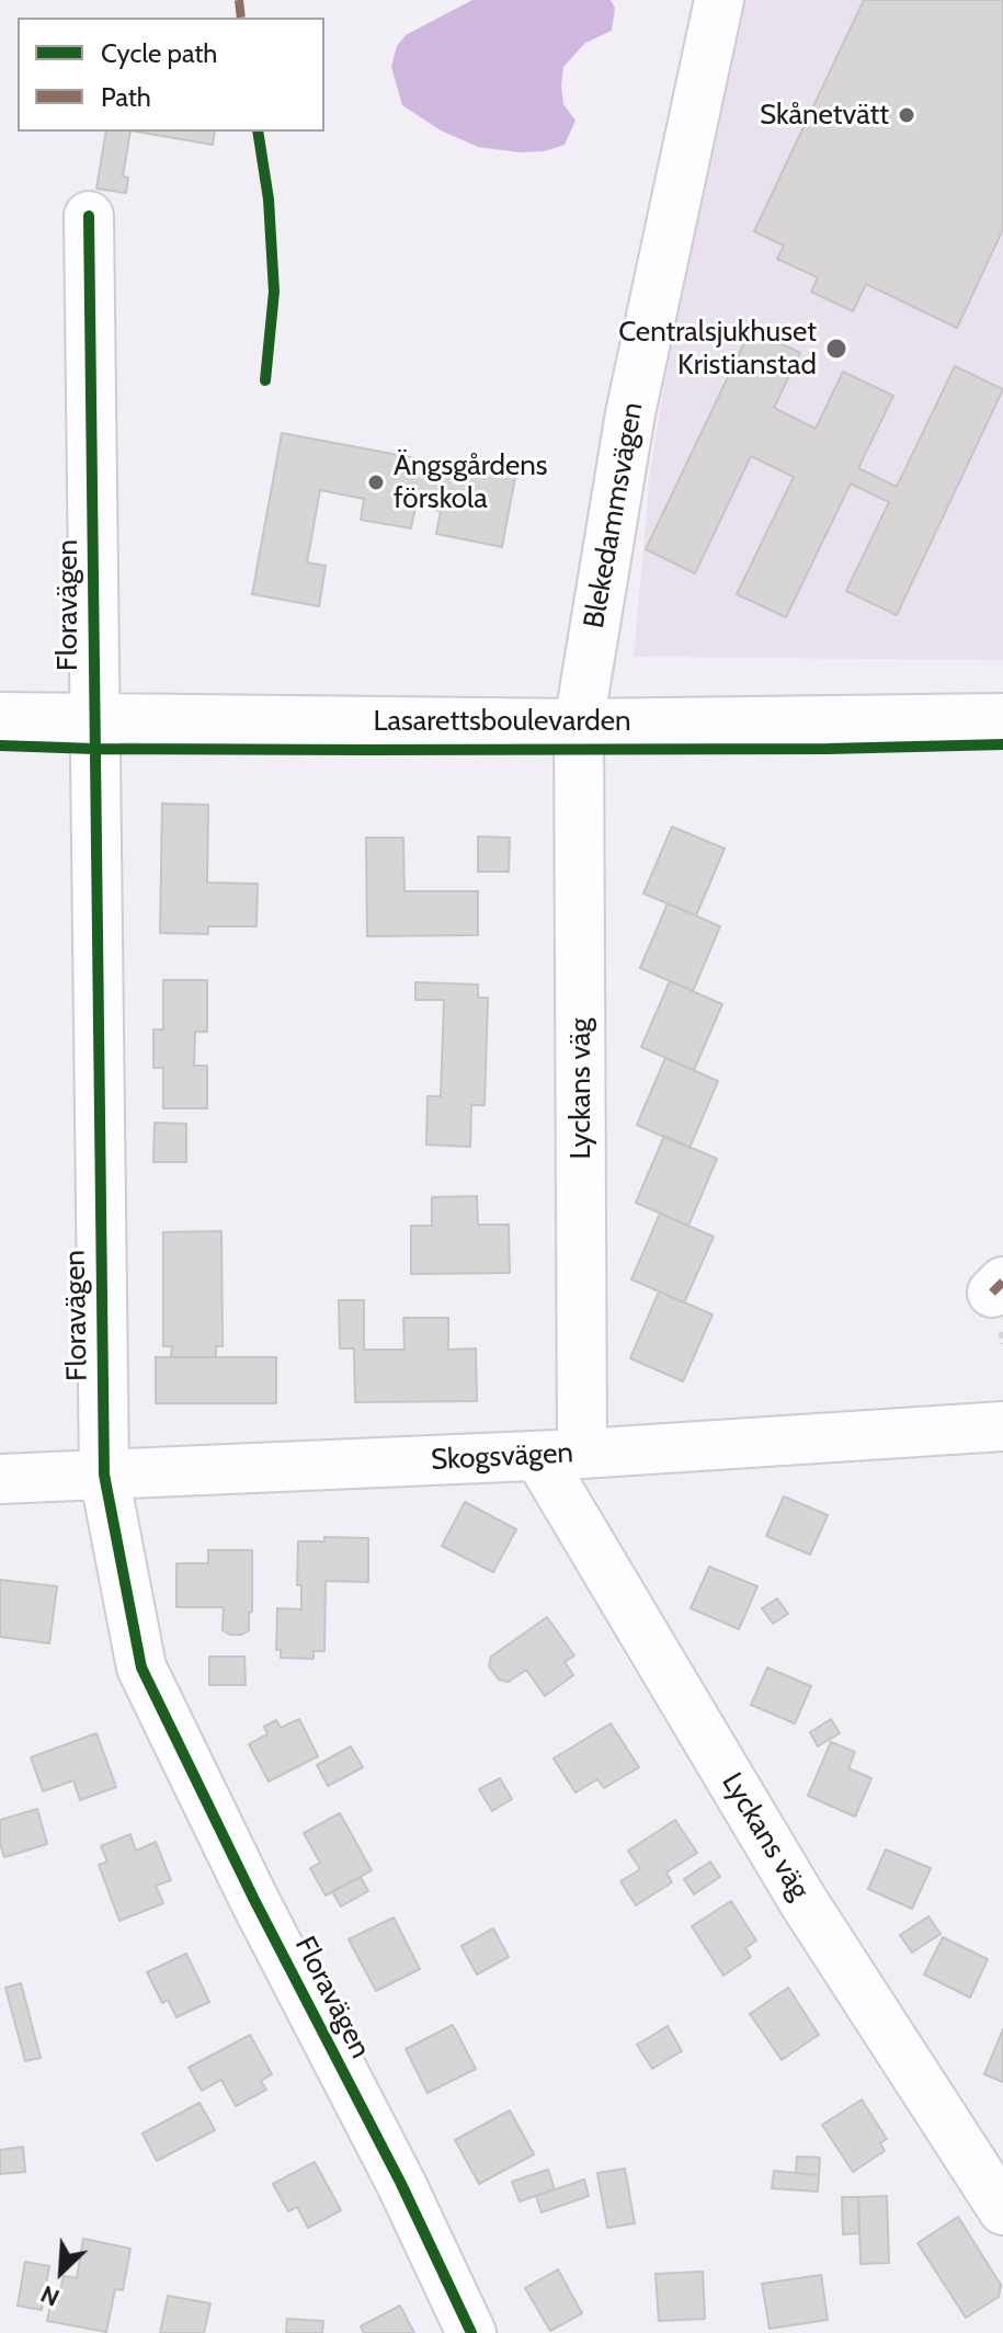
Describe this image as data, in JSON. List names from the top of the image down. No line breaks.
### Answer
{"streets":{"street":["Blekedammsvägen","Floravägen","Lasarettsboulevarden","Lyckans väg","Skogsvägen"]},"crossings":[["Blekedammsvägen","Lasarettsboulevarden"],["Blekedammsvägen","Lyckans väg"],["Floravägen","Lasarettsboulevarden"],["Floravägen","Skogsvägen"],["Lasarettsboulevarden","Lyckans väg"],["Lyckans väg","Skogsvägen"]],"places":["Skånetvätt","Centralsjukhuset Kristianstad","Ängsgårdens förskola"],"legend":["Cycle path","Path"],"north":"bottom left"}
